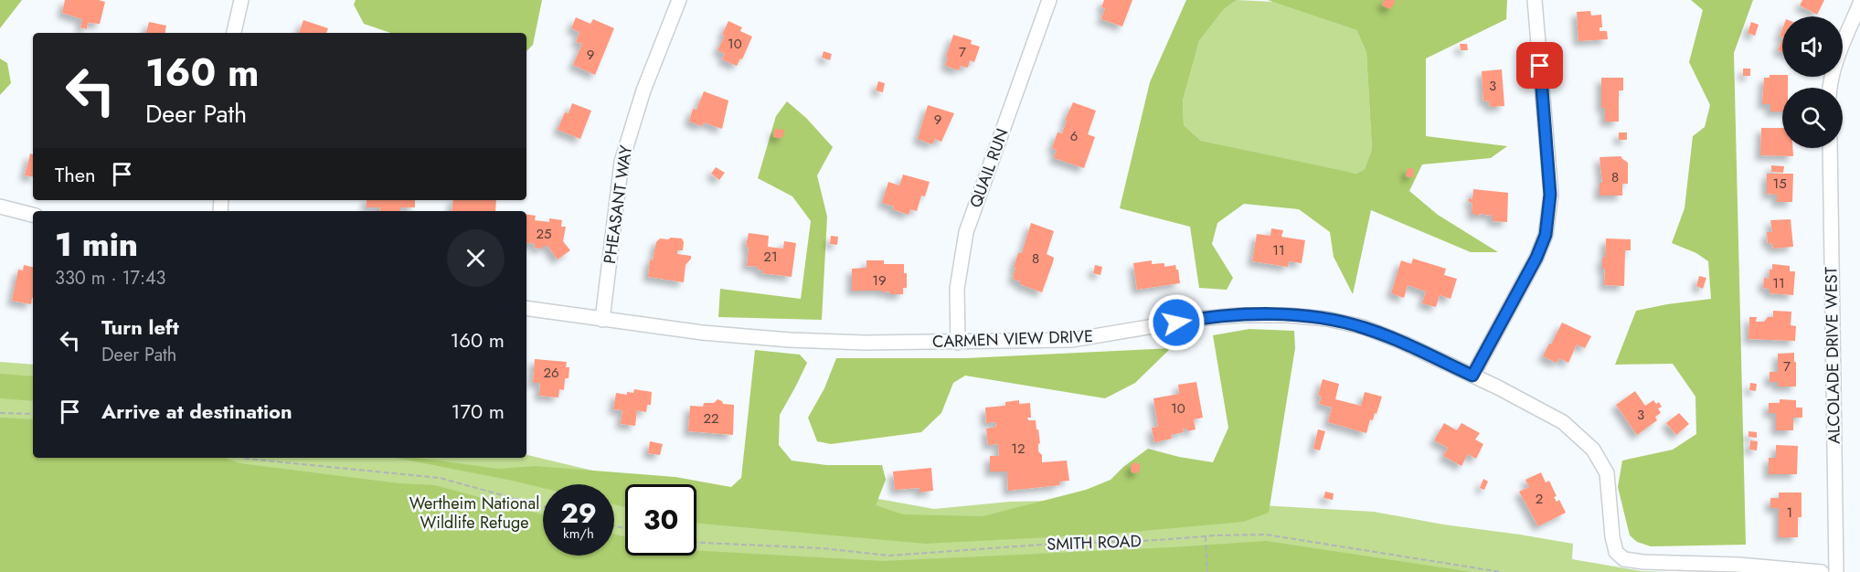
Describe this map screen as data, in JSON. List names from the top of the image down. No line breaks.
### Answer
{"streets":{"street":["QUAIL RUN","PHEASANT WAY","CARMEN VIEW DRIVE","ALCOLADE DRIVE WEST"],"path":["SMITH ROAD"]},"crossings":[["QUAIL RUN","CARMEN VIEW DRIVE"],["PHEASANT WAY","CARMEN VIEW DRIVE"]],"parks":["Wertheim National Wildlife Refuge"],"house_numbers":["10","7","9","3","9","6","8","15","25","11","21","8","19","11","7","26","10","3","22","12","2","1"],"page":{"turn":["160 m","Deer Path"],"then":"Then","heading":["1 min","330 m · 17:43"],"list":[{"name":"Turn left","note":"Deer Path","value":"160 m"},{"name":"Arrive at destination","value":"170 m"}],"speed":"29 km/h","limit":"30"}}
